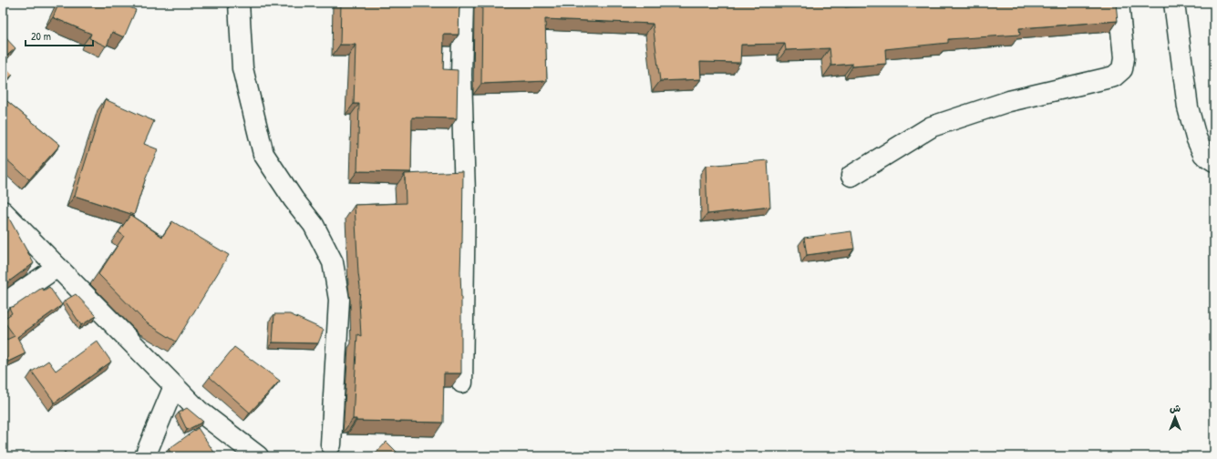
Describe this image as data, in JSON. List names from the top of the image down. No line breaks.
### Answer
{"scale_bar":"20 m","north":"top"}
